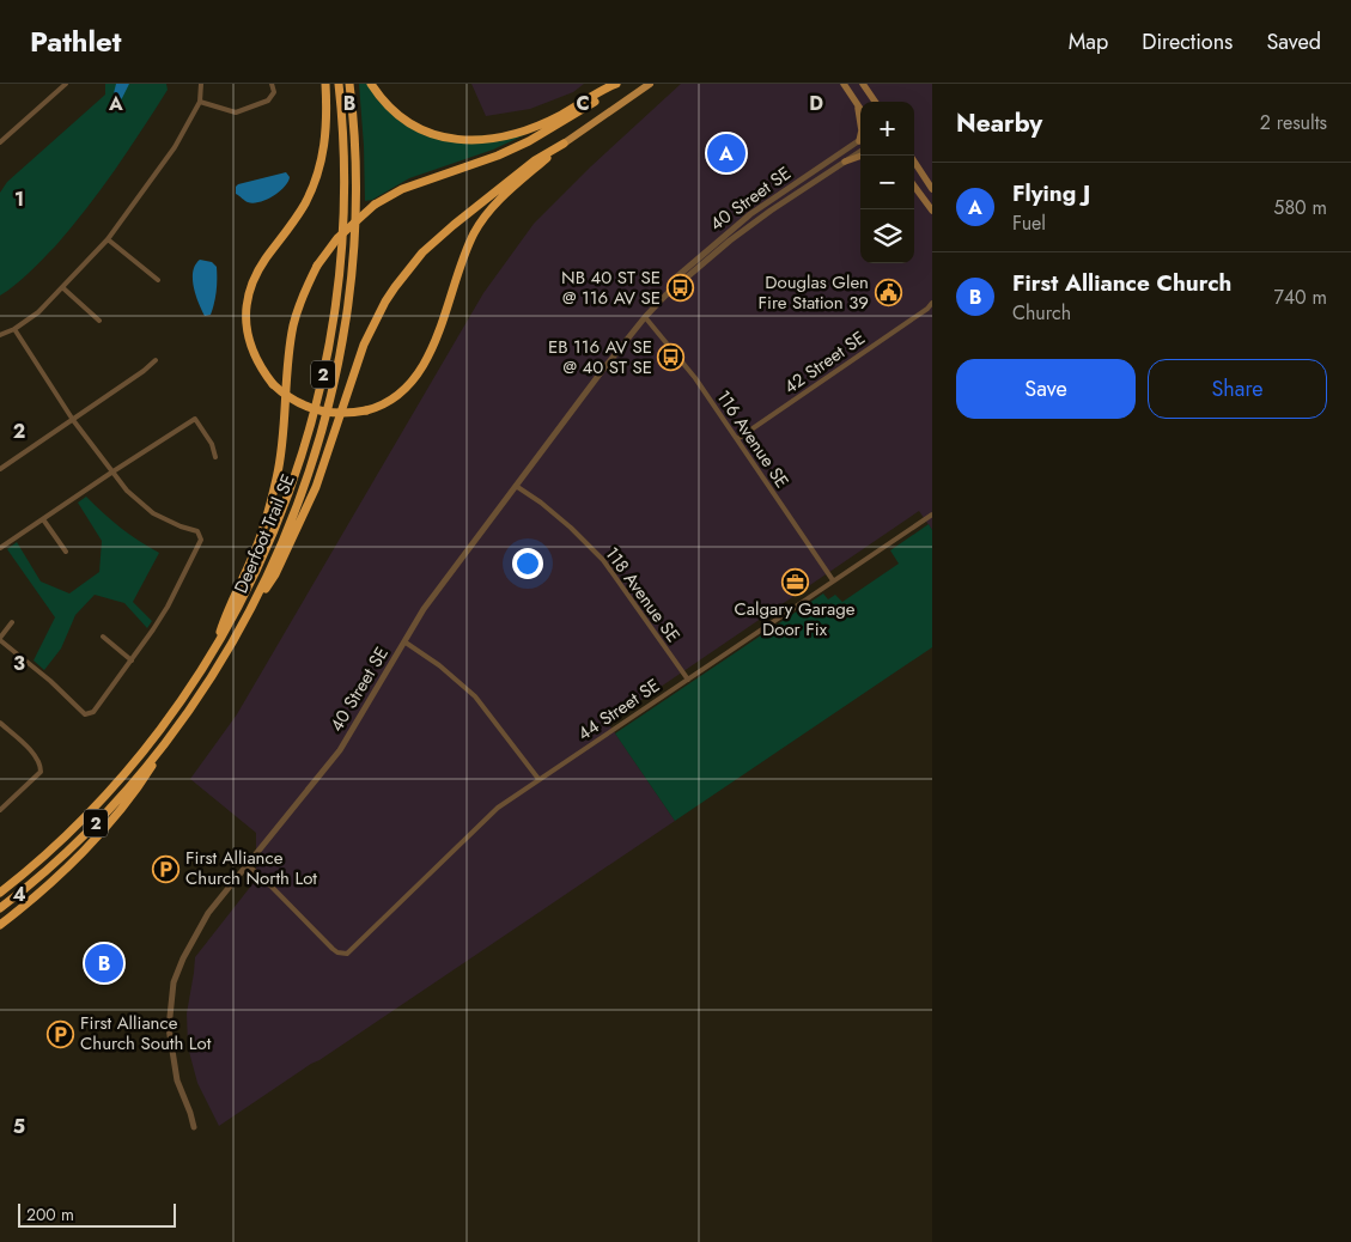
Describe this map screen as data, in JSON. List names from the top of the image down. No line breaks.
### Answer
{"streets":{"highway":["2","Deerfoot Trail SE"],"street":["40 Street SE","42 Street SE","116 Avenue SE","118 Avenue SE","44 Street SE"]},"crossings":[["40 Street SE","116 Avenue SE"],["40 Street SE","118 Avenue SE"],["40 Street SE","44 Street SE"],["42 Street SE","116 Avenue SE"],["116 Avenue SE","44 Street SE"],["118 Avenue SE","44 Street SE"]],"places":{"bus stop":["NB 40 ST SE @ 116 AV SE","EB 116 AV SE @ 40 ST SE"],"public building":["Douglas Glen Fire Station 39"],"office":["Calgary Garage Door Fix"],"parking":["First Alliance Church North Lot","First Alliance Church South Lot"]},"scale_bar":"200 m","page":{"header":"Pathlet","nav":["Map","Directions","Saved"],"heading":["Nearby","2 results"],"map_buttons":["+","−"],"pins":["A","B"],"list":[{"mark":"A","name":"Flying J","note":"Fuel","value":"580 m"},{"mark":"B","name":"First Alliance Church","note":"Church","value":"740 m"}],"buttons":["Save","Share"],"scale":"200 m"},"grid":{"columns":["A","B","C","D"],"rows":["1","2","3","4","5"]}}
